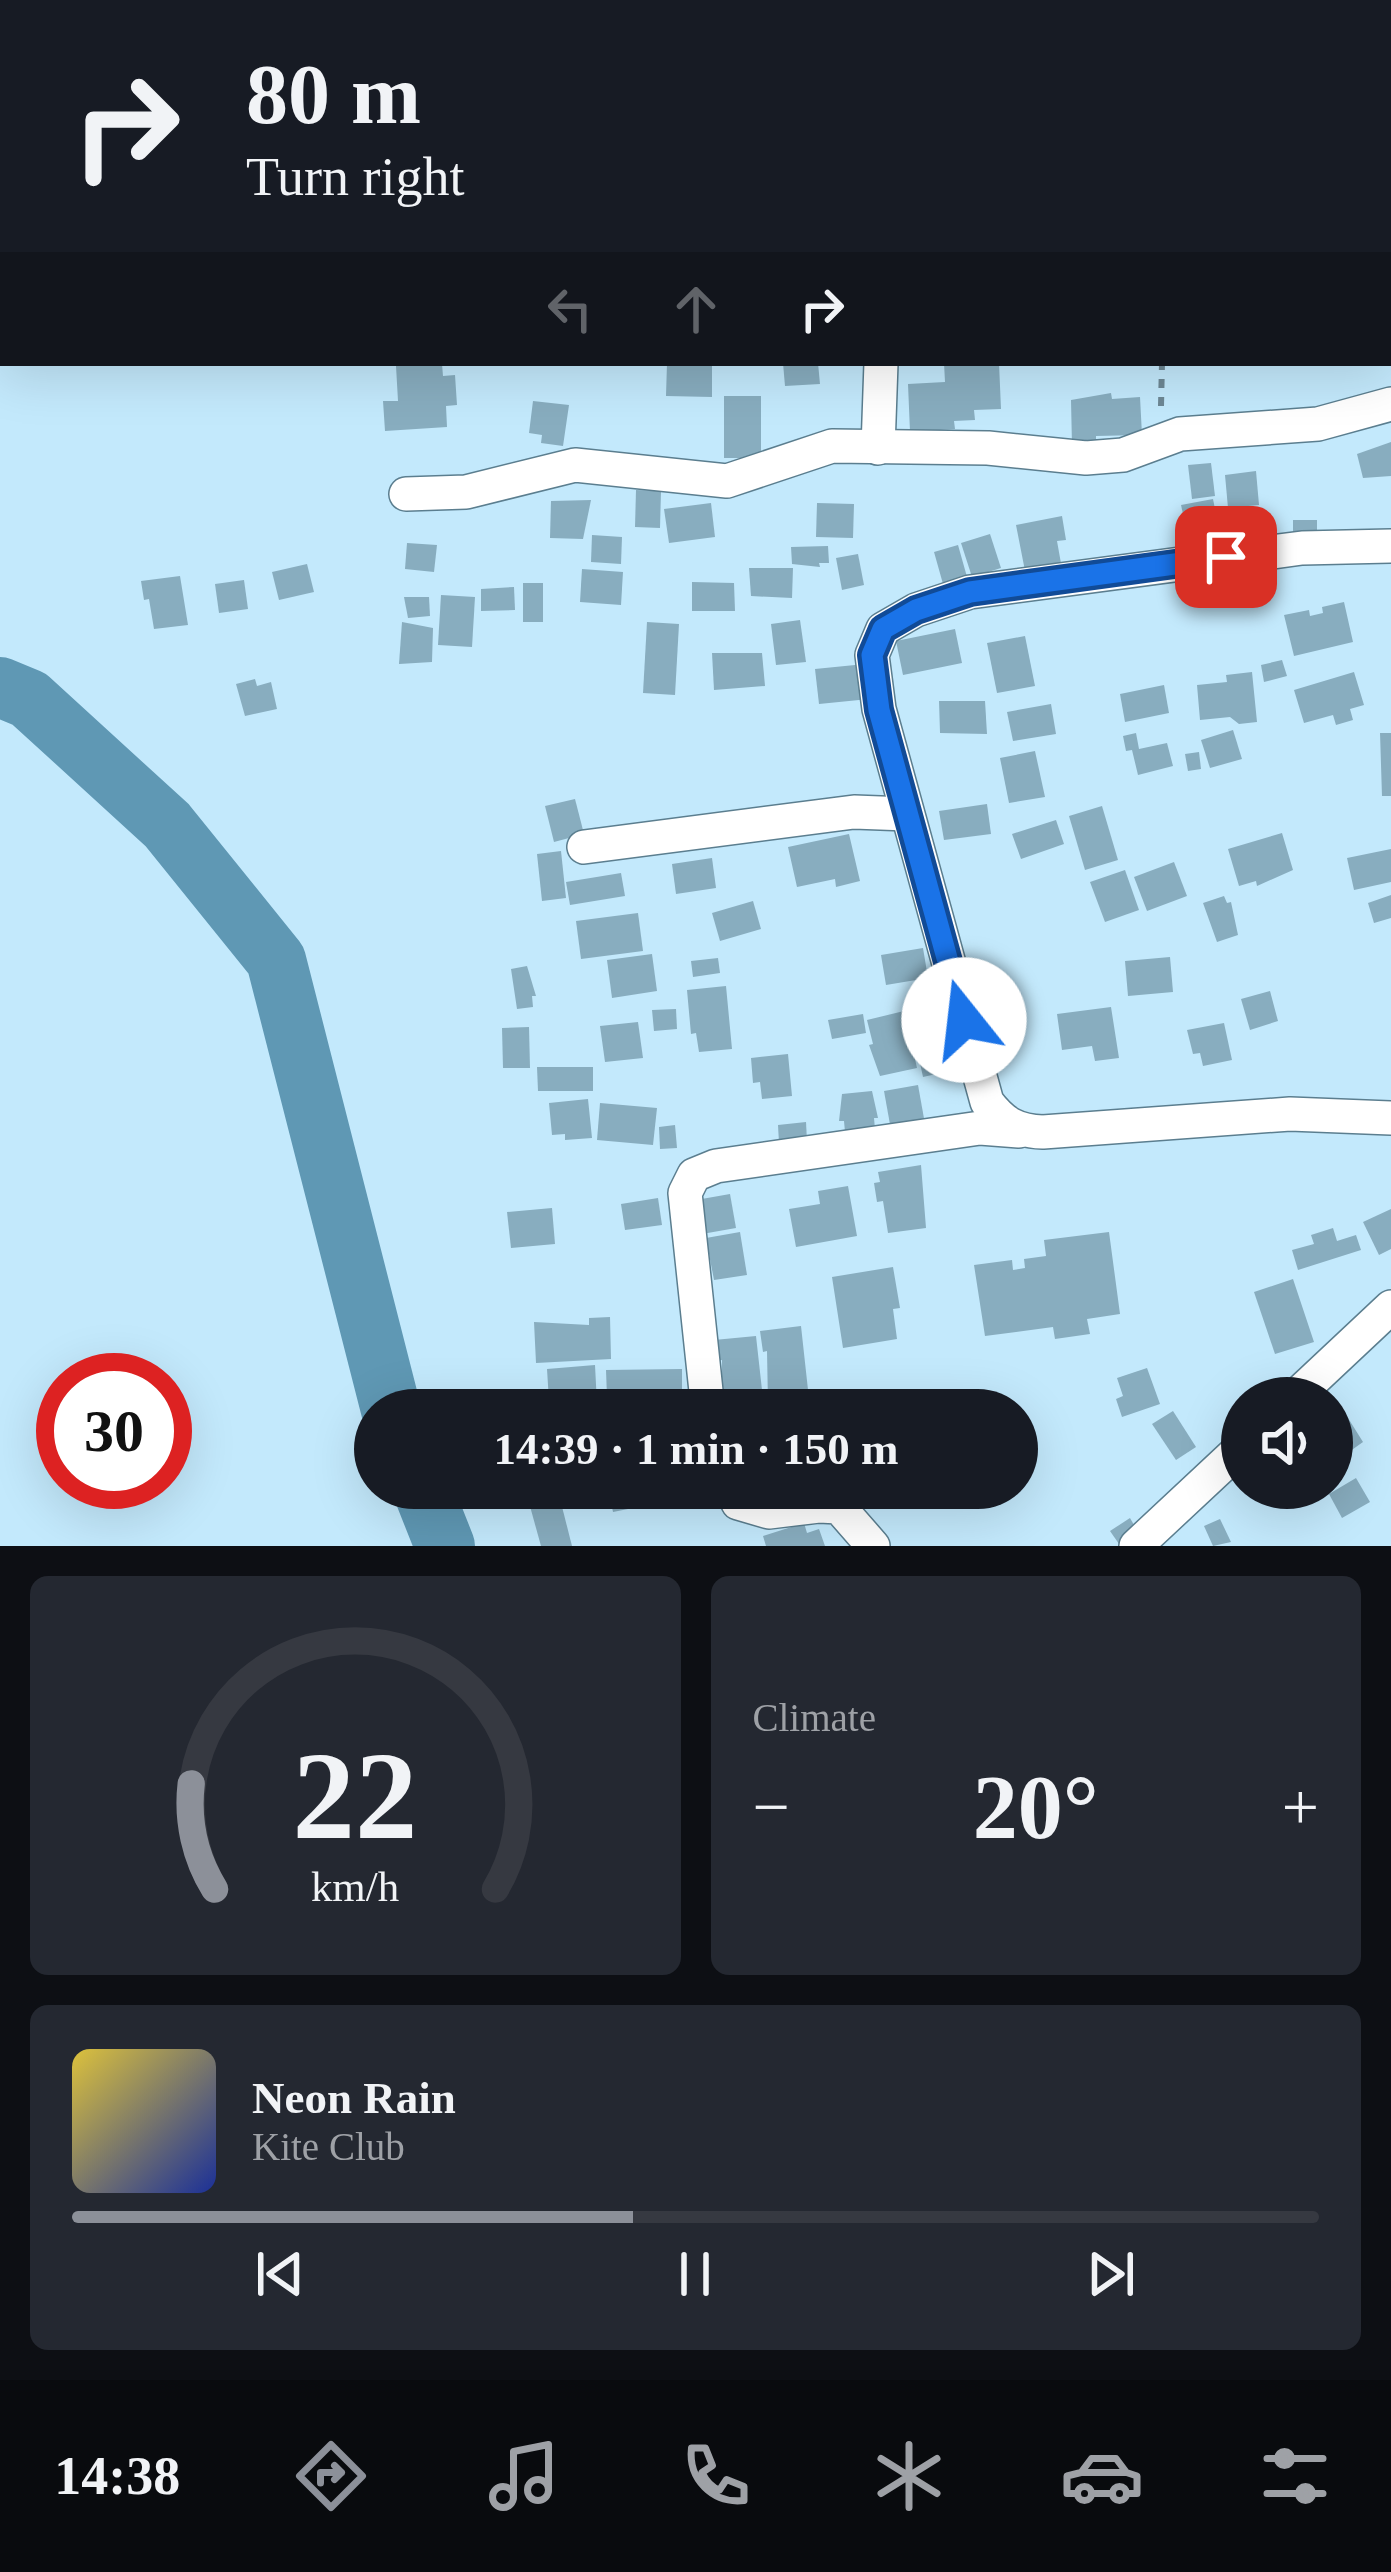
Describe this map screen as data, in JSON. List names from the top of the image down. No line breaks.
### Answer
{"page":{"turn":["80 m","Turn right"],"limit":"30","trip":"14:39 · 1 min · 150 m","tile":"Climate","heat":["−","20°","+"],"song":["Neon Rain","Kite Club"],"tabs":"14:38","gauge":["22","km/h"]}}
